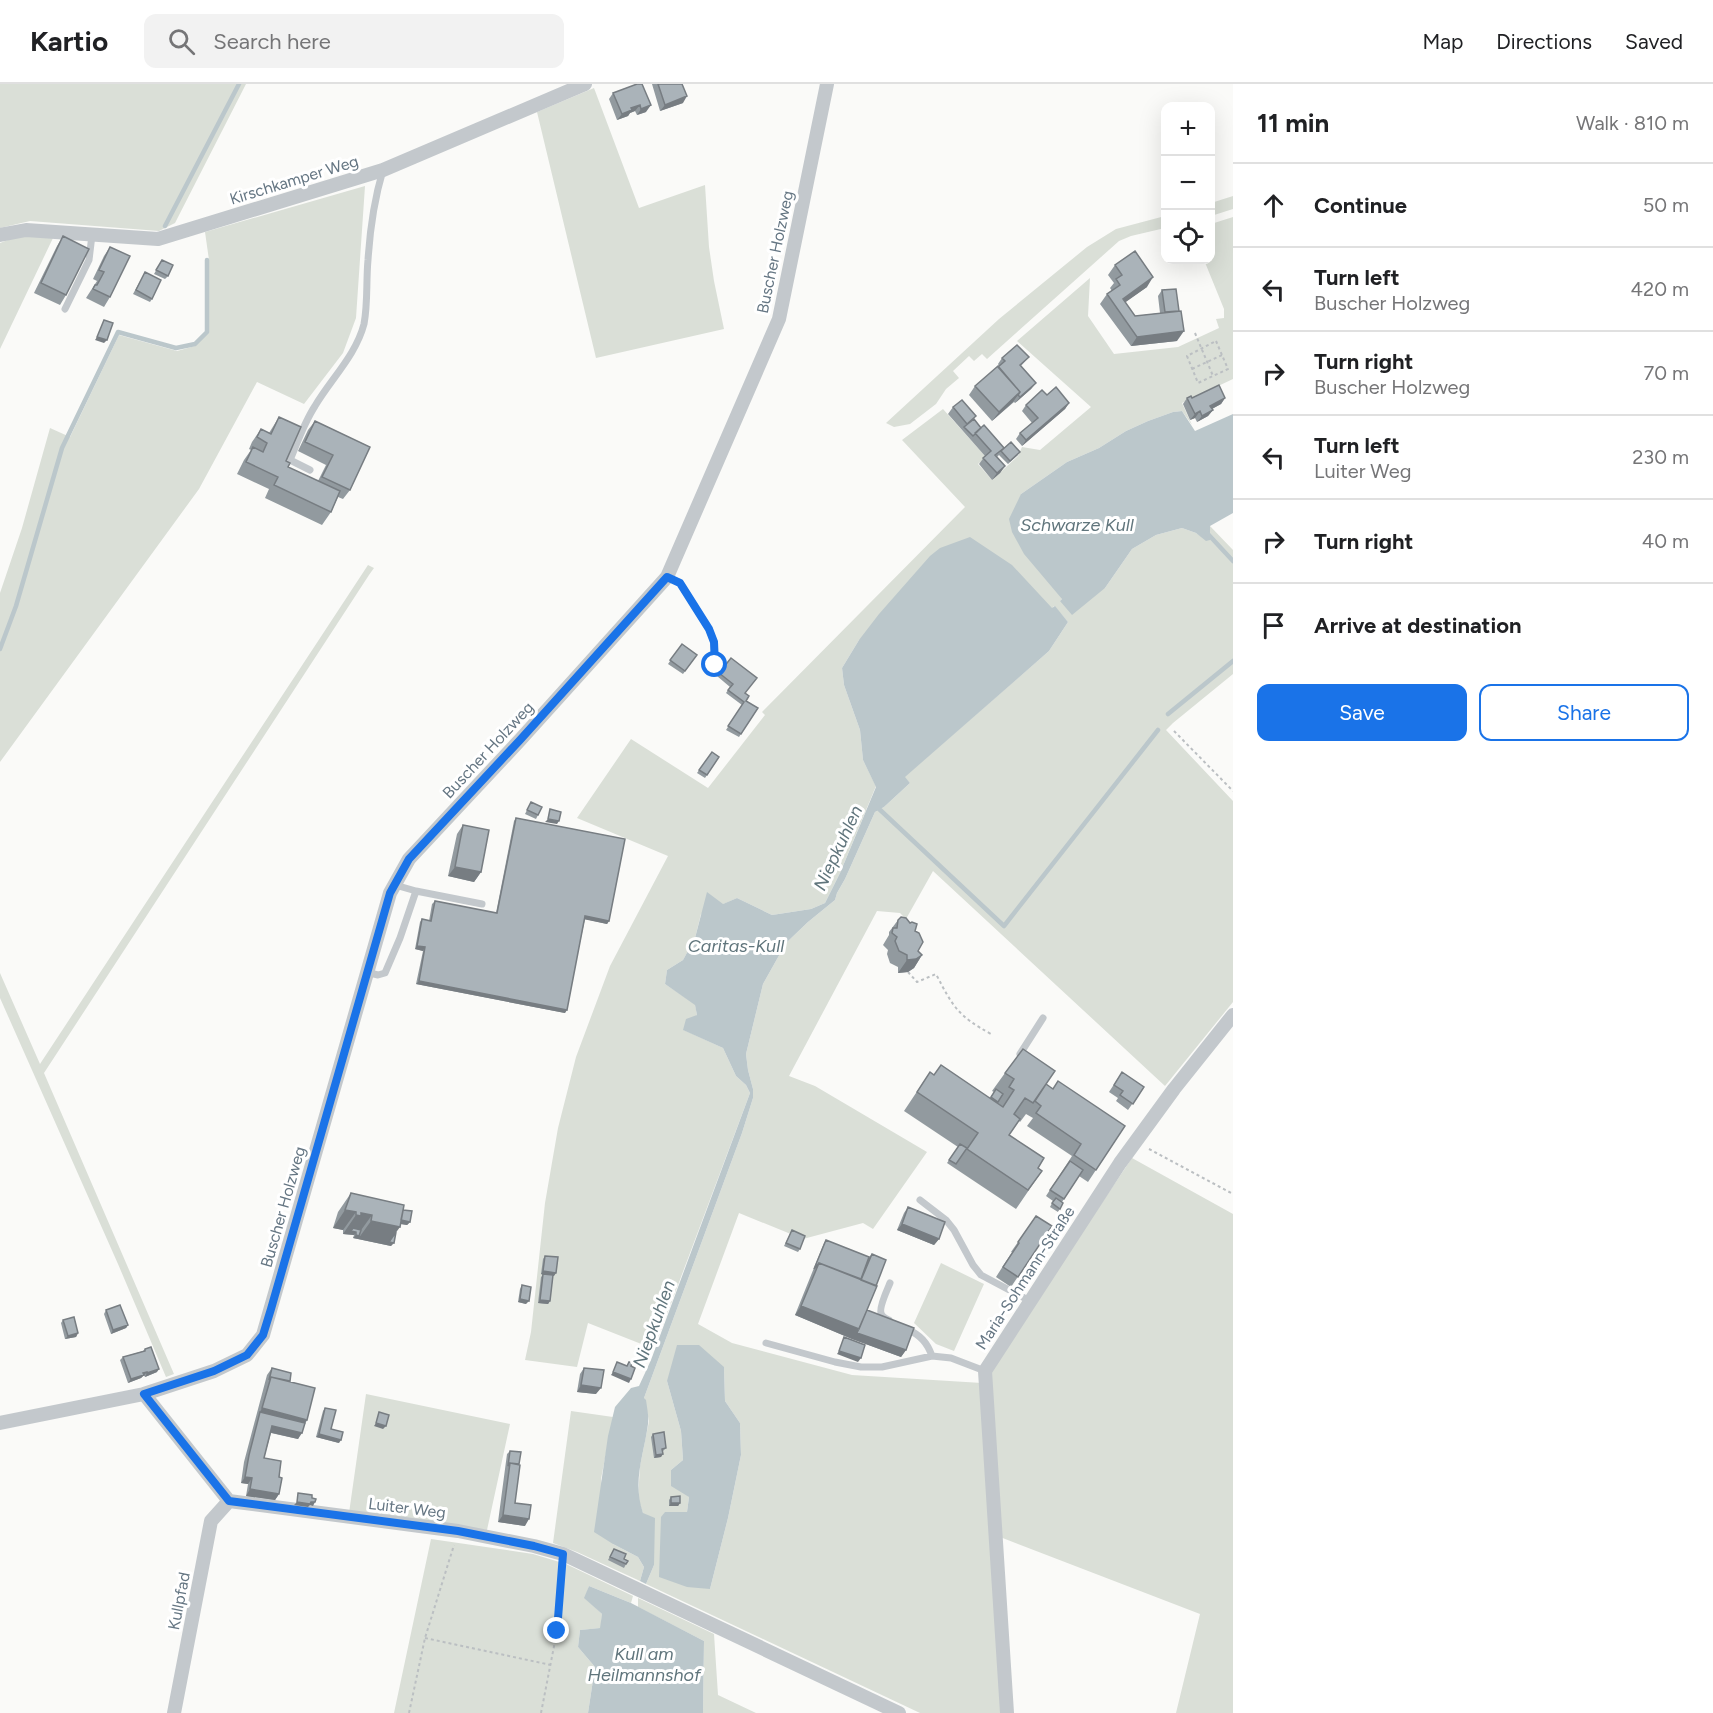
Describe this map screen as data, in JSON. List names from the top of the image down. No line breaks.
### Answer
{"streets":{"street":["Kirschkamper Weg","Buscher Holzweg","Maria-Sohmann-Straße","Luiter Weg","Kullpfad"]},"crossings":[["Luiter Weg","Kullpfad"]],"water":["Schwarze Kull","Niepkuhlen","Caritas-Kull","Kull am Heilmannshof"],"page":{"header":"Kartio","search":"Search here","nav":["Map","Directions","Saved"],"heading":["11 min","Walk · 810 m"],"map_buttons":["+","−"],"list":[["Continue","50 m"],["Turn left","Buscher Holzweg","420 m"],["Turn right","Buscher Holzweg","70 m"],["Turn left","Luiter Weg","230 m"],["Turn right","40 m"],"Arrive at destination"],"buttons":["Save","Share"]}}
